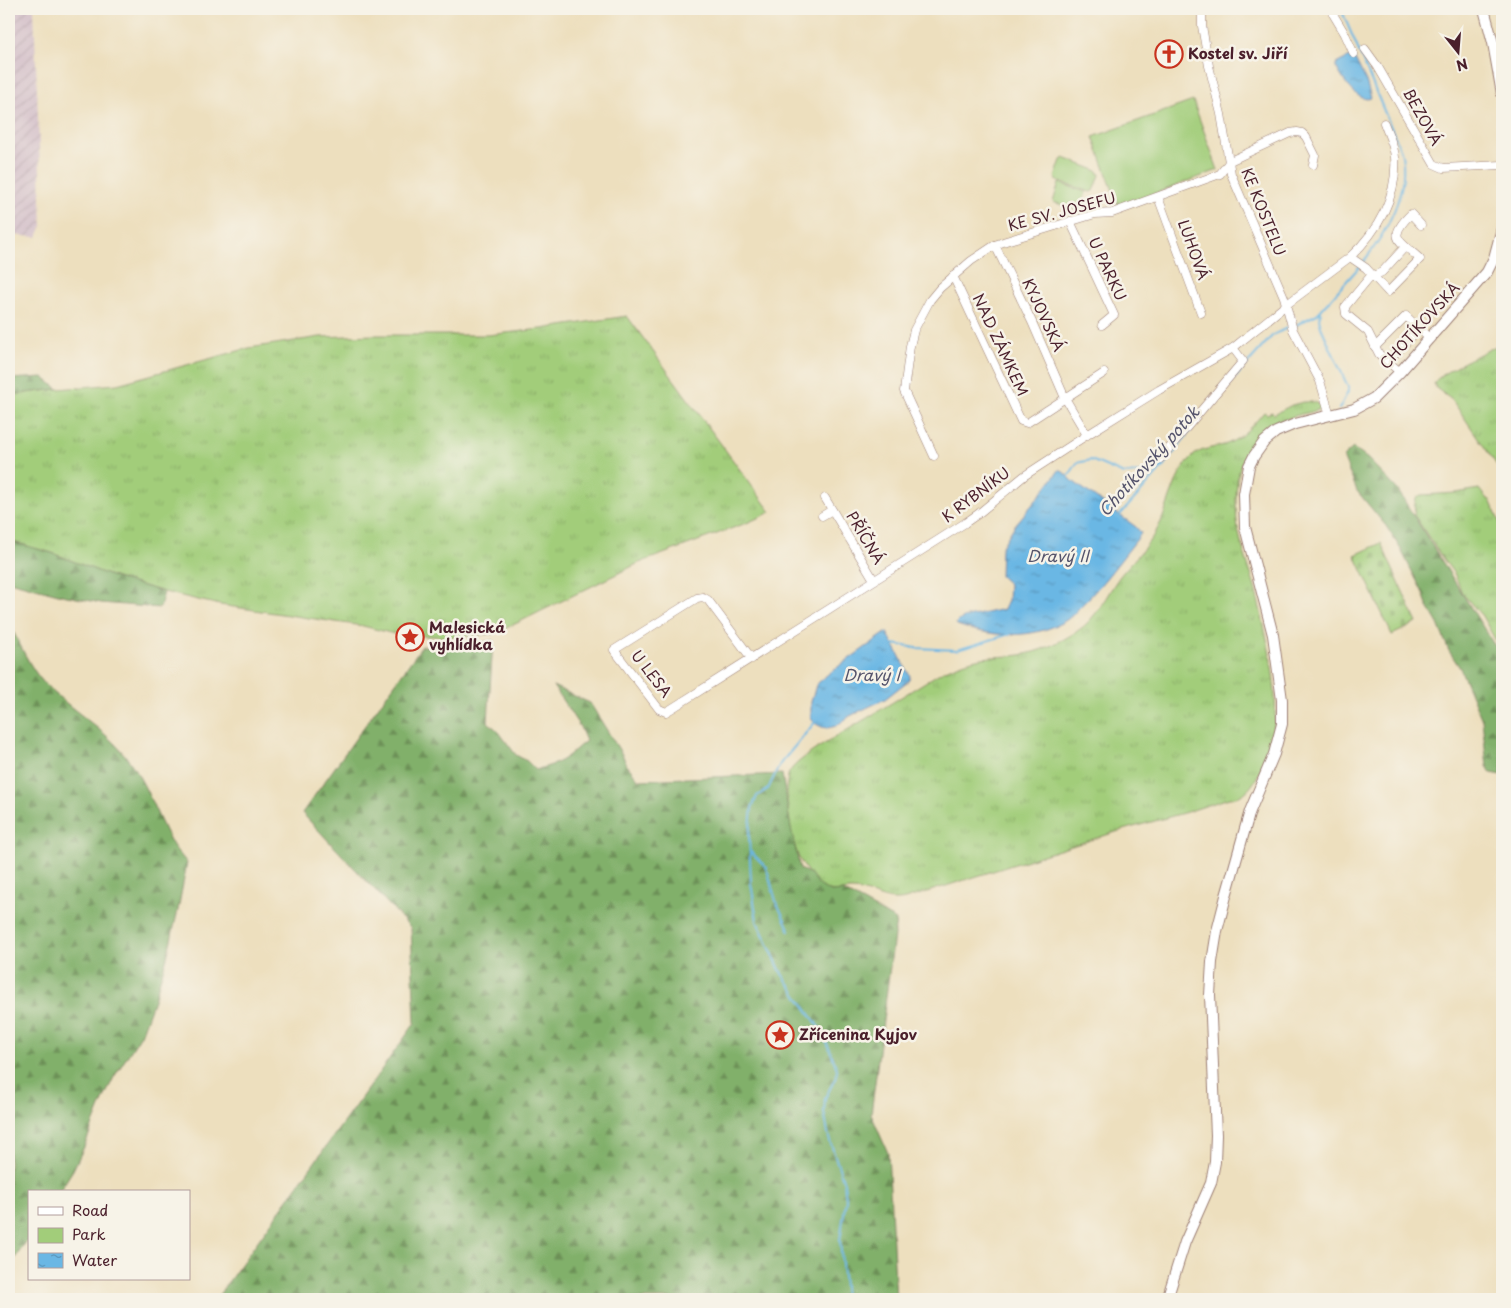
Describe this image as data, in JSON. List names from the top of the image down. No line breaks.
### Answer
{"streets":{"street":["BEZOVÁ","KE SV. JOSEFU","KE KOSTELU","LUHOVÁ","U PARKU","KYJOVSKÁ","CHOTÍKOVSKÁ","NAD ZÁMKEM","K RYBNÍKU","PŘÍČNÁ","U LESA"]},"crossings":[["KE SV. JOSEFU","KE KOSTELU"],["KE SV. JOSEFU","LUHOVÁ"],["KE SV. JOSEFU","U PARKU"],["KE SV. JOSEFU","KYJOVSKÁ"],["KE SV. JOSEFU","NAD ZÁMKEM"],["KE KOSTELU","CHOTÍKOVSKÁ"],["KE KOSTELU","K RYBNÍKU"],["KYJOVSKÁ","NAD ZÁMKEM"],["KYJOVSKÁ","K RYBNÍKU"],["K RYBNÍKU","PŘÍČNÁ"],["K RYBNÍKU","U LESA"]],"water":["Chotíkovský potok","Dravý II","Dravý I"],"places":{"church":["Kostel sv. Jiří"],"place":["Malesická vyhlídka","Zřícenina Kyjov"]},"legend":["Road","Park","Water"],"north":"bottom"}
